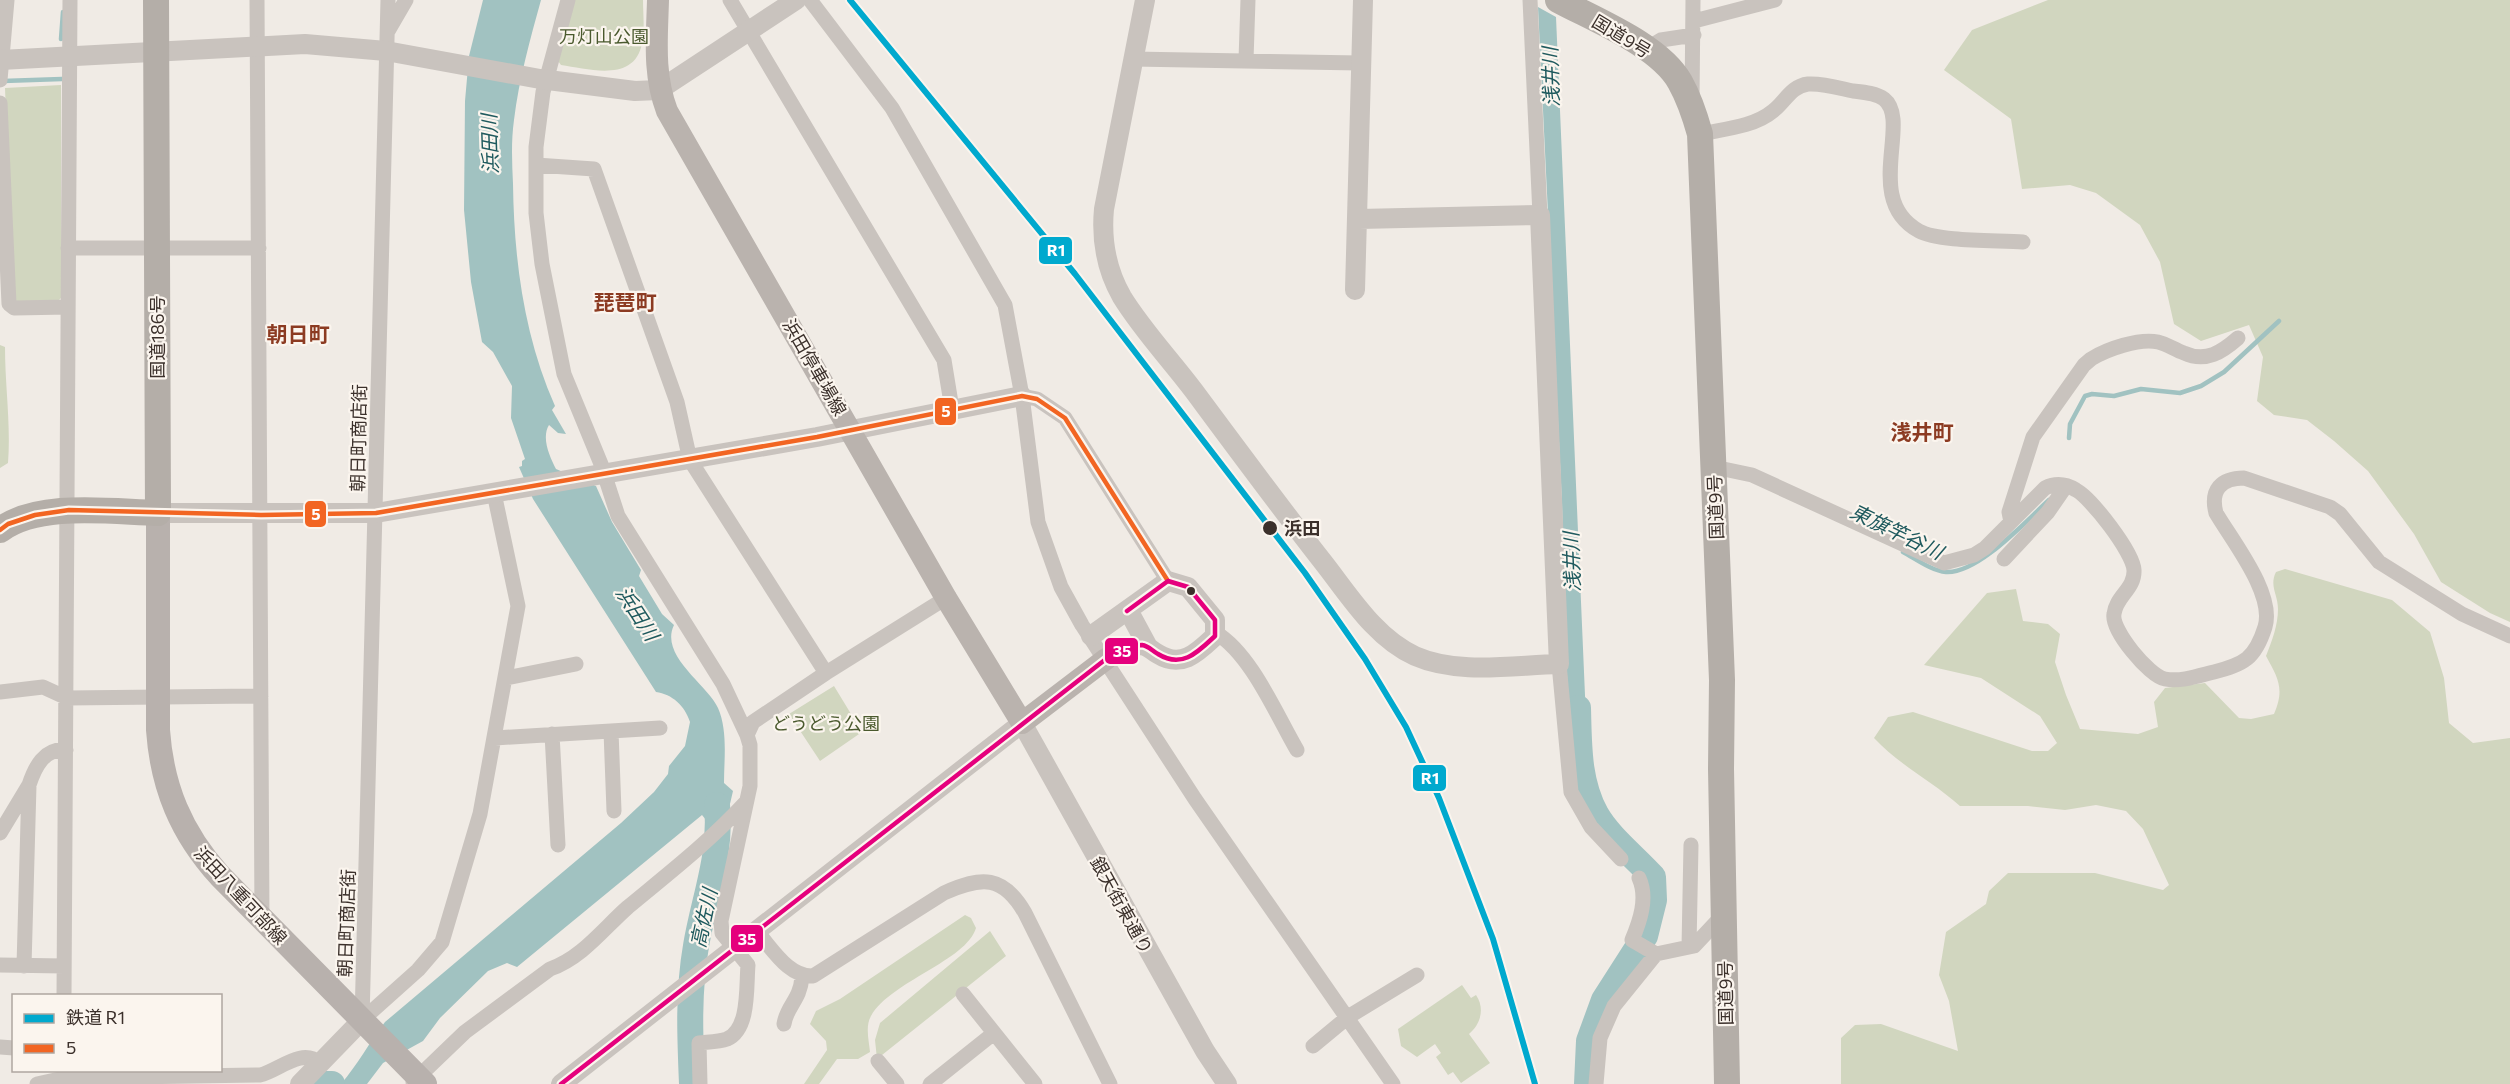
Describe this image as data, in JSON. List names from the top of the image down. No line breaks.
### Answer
{"streets":{"highway":["国道9号","国道186号"],"main road":["浜田停車場線","浜田八重可部線"],"street":["朝日町商店街","銀天街東通り"]},"crossings":[["国道186号","浜田八重可部線"],["浜田停車場線","銀天街東通り"],["朝日町商店街","浜田八重可部線"]],"districts":["琵琶町","朝日町","浅井町"],"water":["浅井川","浜田川","東旗竿谷川","高佐川"],"parks":["万灯山公園","どうどう公園"],"places":["浜田"],"lines":["rail line R1","transit line 5","transit line 35"],"legend":["鉄道 R1","5"]}
